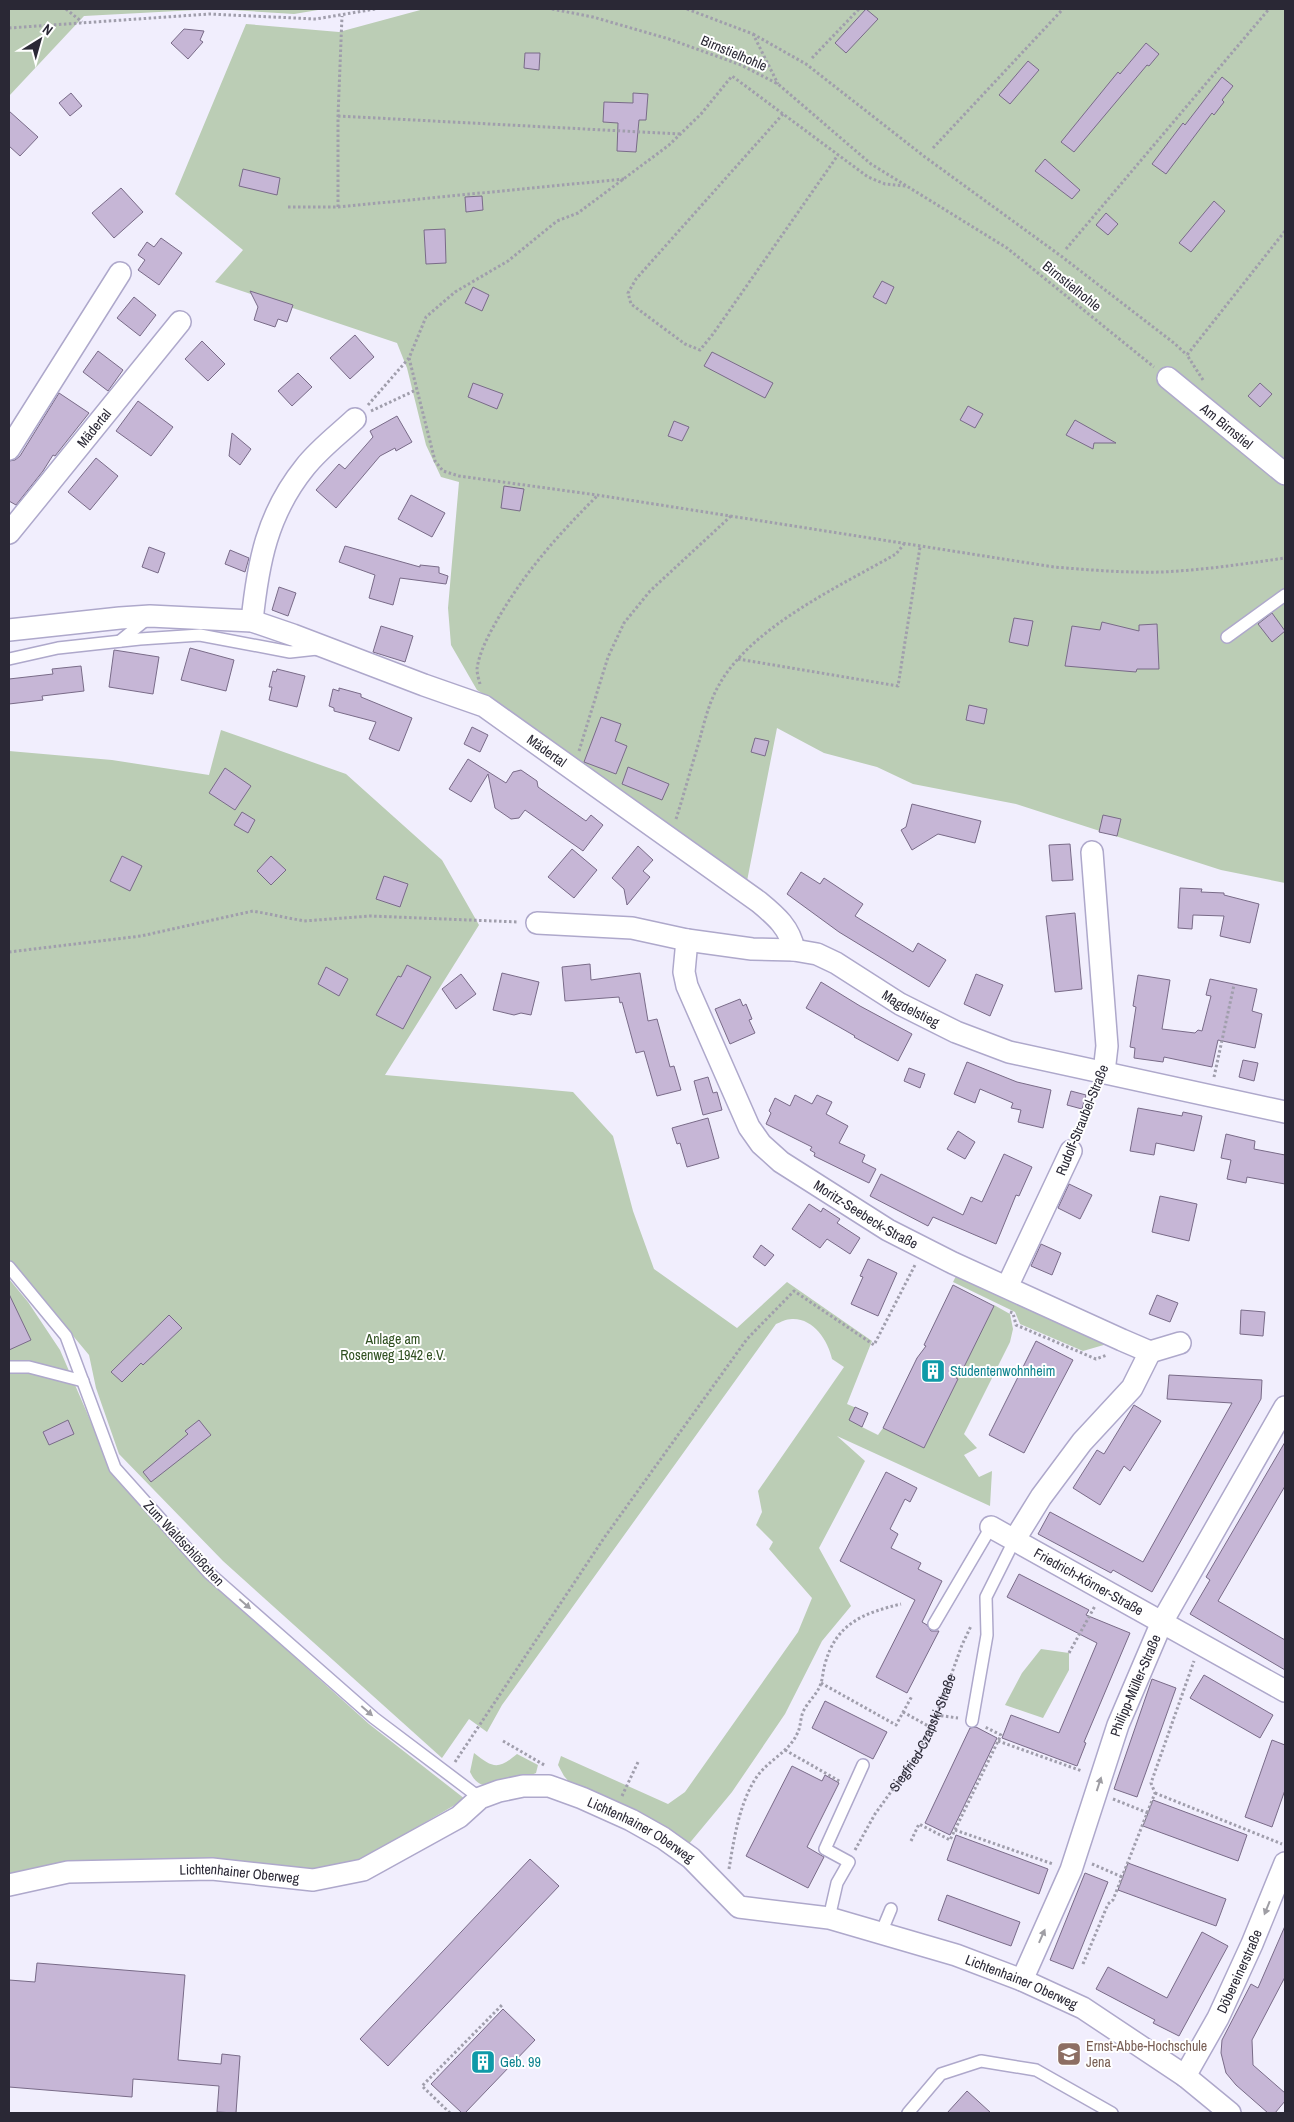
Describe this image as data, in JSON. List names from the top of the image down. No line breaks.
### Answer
{"streets":{"street":["Am Birnstiel","Mädertal","Magdelstieg","Rudolf-Straubel-Straße","Moritz-Seebeck-Straße","Friedrich-Körner-Straße","Philipp-Müller-Straße","Lichtenhainer Oberweg","Döbereinerstraße"],"lane":["Zum Waldschlößchen"],"path":["Birnstielhohle","Siegfried-Czapski-Straße"]},"crossings":[["Birnstielhohle","Am Birnstiel"],["Mädertal","Magdelstieg"],["Magdelstieg","Rudolf-Straubel-Straße"],["Magdelstieg","Moritz-Seebeck-Straße"],["Rudolf-Straubel-Straße","Moritz-Seebeck-Straße"],["Zum Waldschlößchen","Lichtenhainer Oberweg"],["Friedrich-Körner-Straße","Philipp-Müller-Straße"],["Philipp-Müller-Straße","Lichtenhainer Oberweg"],["Lichtenhainer Oberweg","Döbereinerstraße"]],"one_way":["Zum Waldschlößchen","Philipp-Müller-Straße","Döbereinerstraße"],"parks":["Anlage am Rosenweg 1942 e.V."],"places":{"building":["Studentenwohnheim","Geb. 99"],"school or university":["Ernst-Abbe-Hochschule Jena"]},"north":"top right"}
